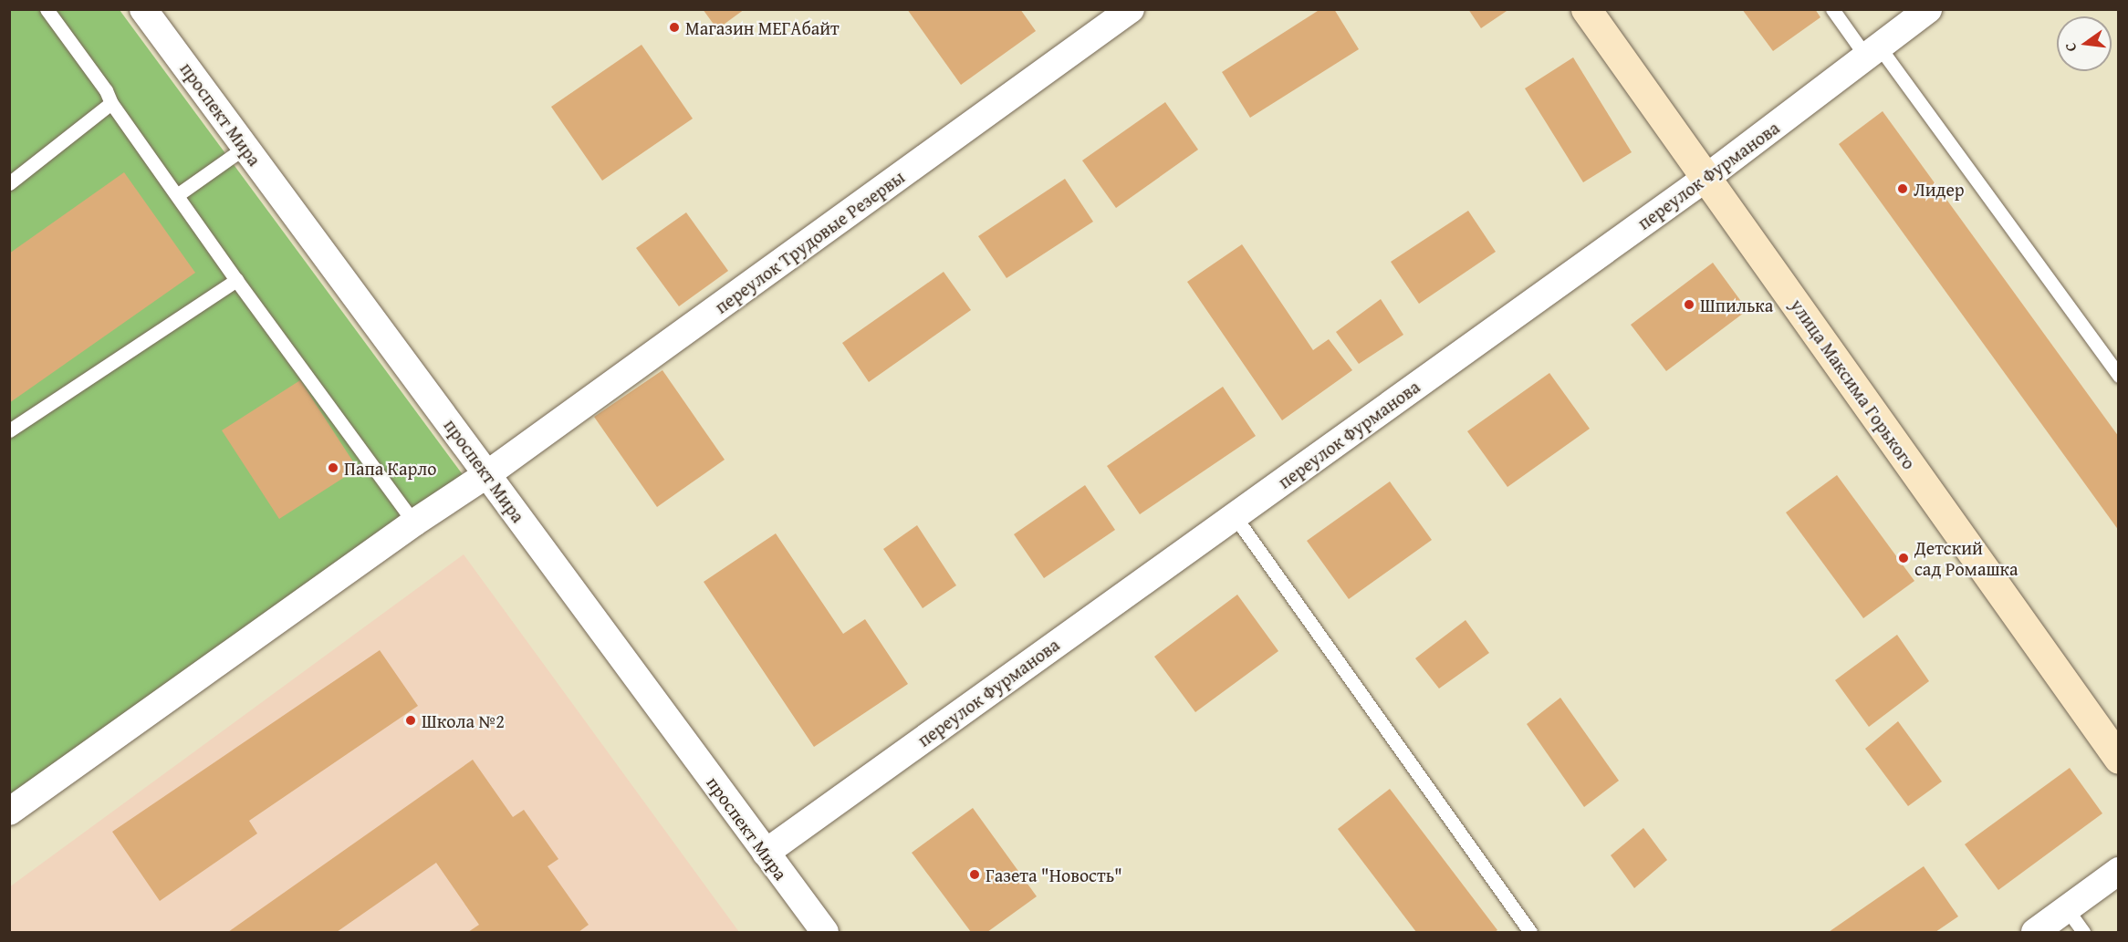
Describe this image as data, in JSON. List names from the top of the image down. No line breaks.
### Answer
{"streets":{"main road":["улица Максима Горького"],"street":["проспект Мира","переулок Фурманова","переулок Трудовые Резервы"]},"crossings":[["проспект Мира","переулок Фурманова"],["проспект Мира","переулок Трудовые Резервы"],["переулок Фурманова","улица Максима Горького"]],"places":["Магазин МЕГАбайт","Лидер","Шпилька","Папа Карло","Детский сад Ромашка","Школа №2","Газета \"Новость\""],"north":"left"}
